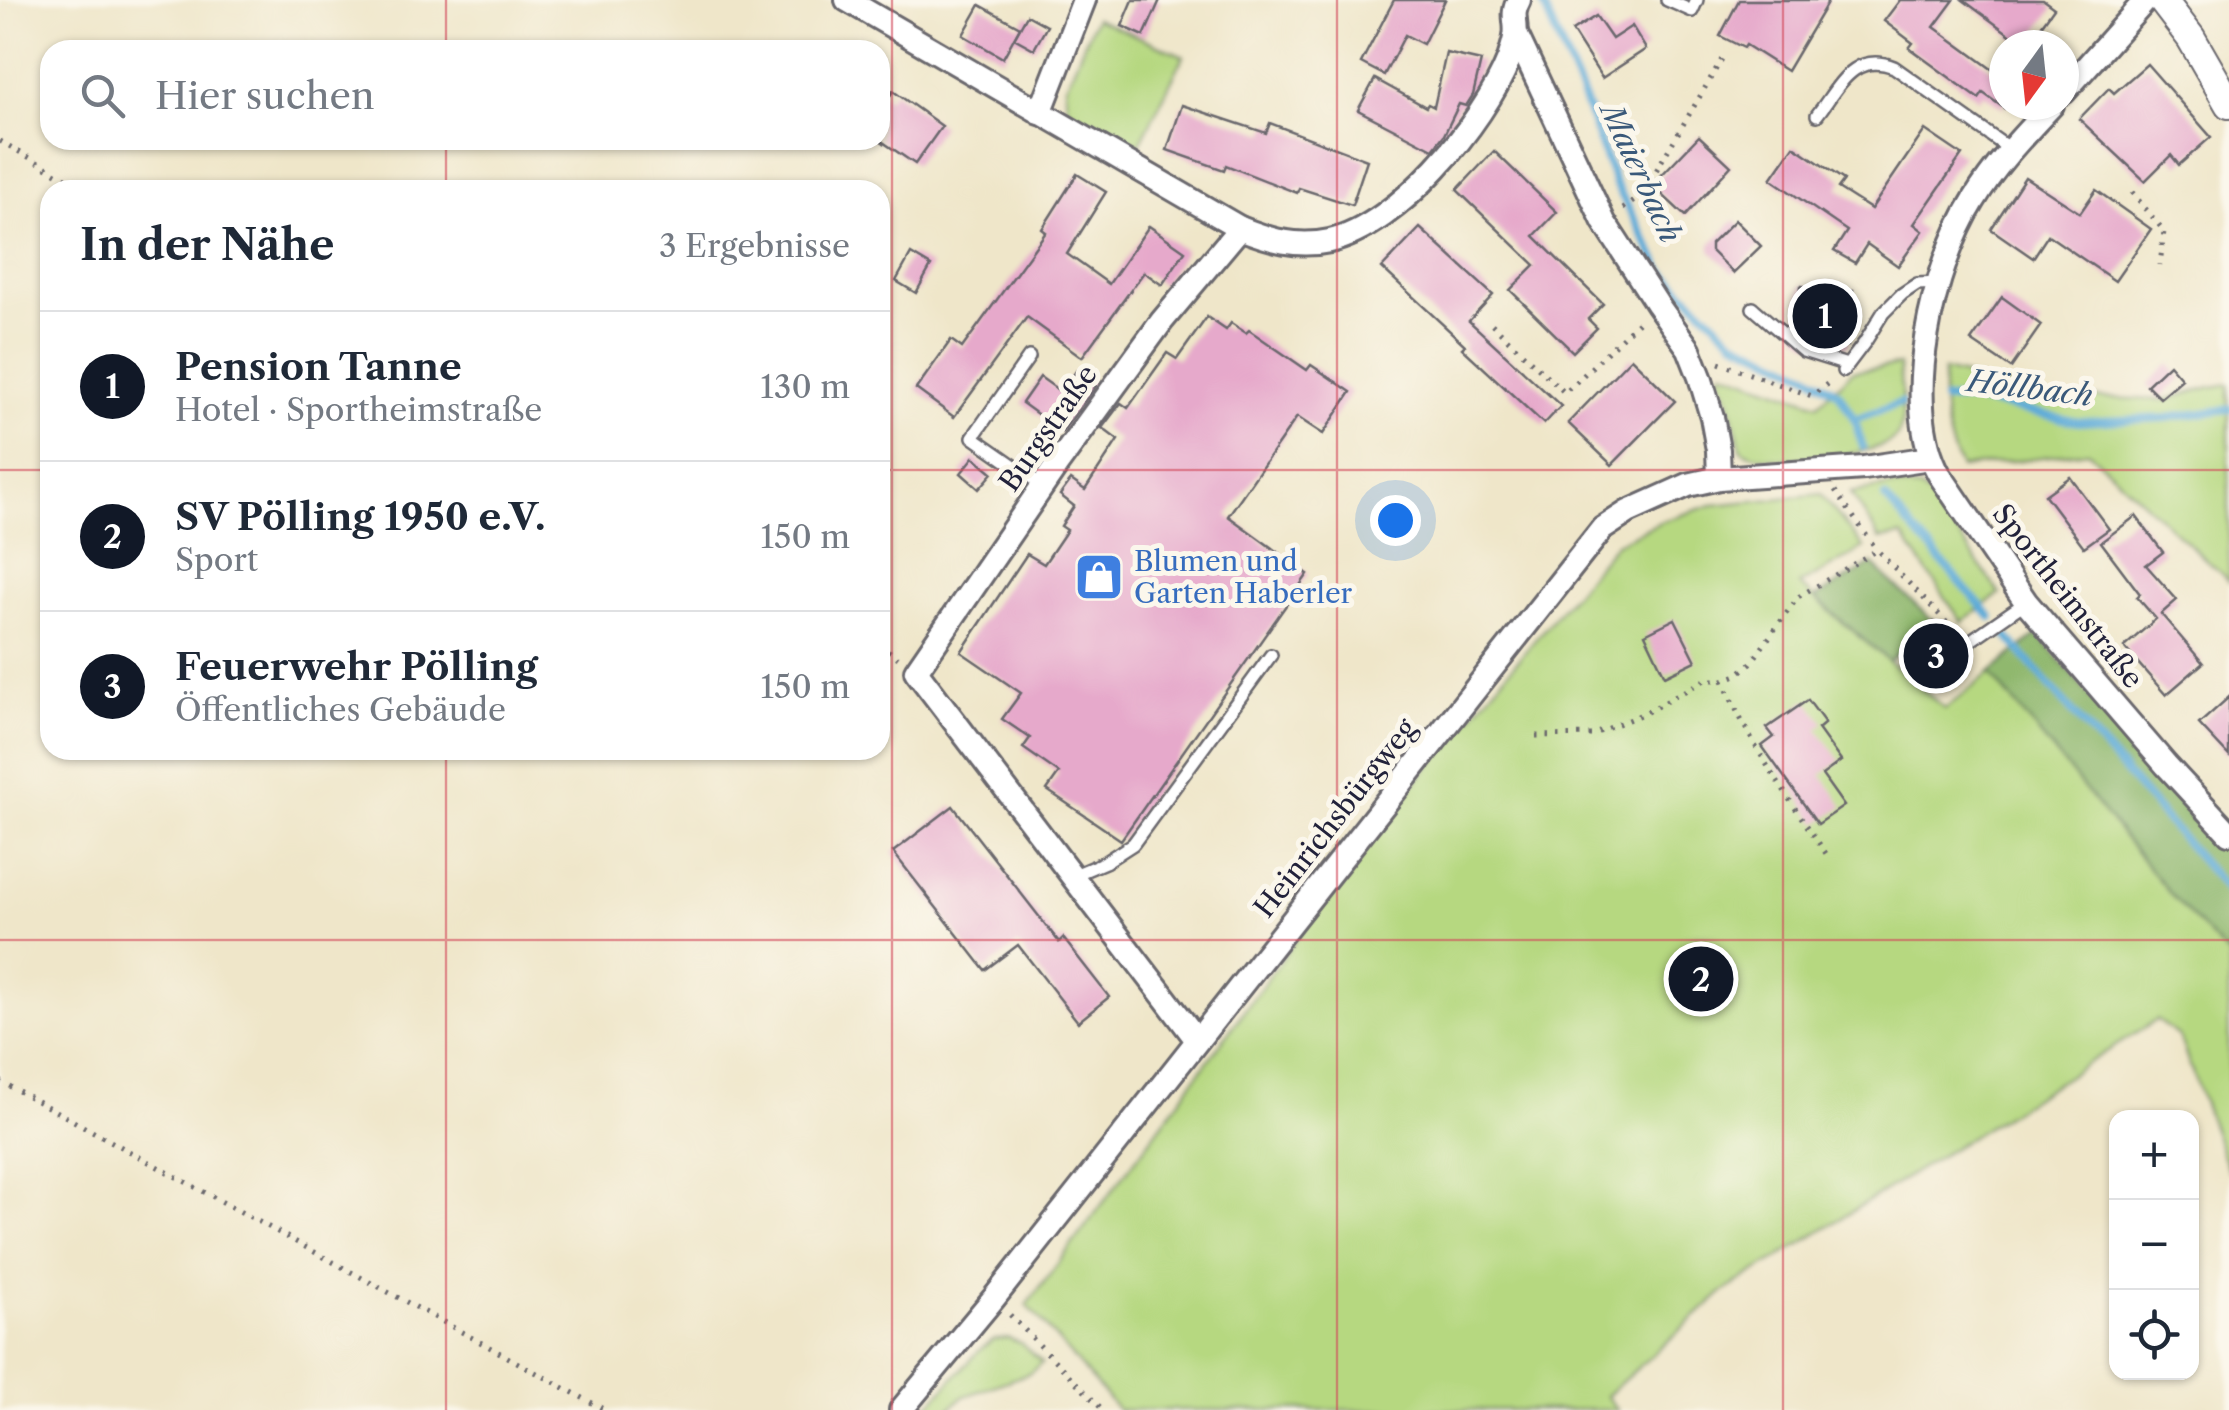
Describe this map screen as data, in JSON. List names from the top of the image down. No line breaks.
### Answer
{"streets":{"street":["Burgstraße","Sportheimstraße","Heinrichsbürgweg"]},"crossings":[["Sportheimstraße","Heinrichsbürgweg"]],"water":["Maierbach","Höllbach"],"places":{"shop":["Blumen und Garten Haberler"]},"north":"bottom","page":{"search":"Hier suchen","heading":["In der Nähe","3 Ergebnisse"],"pins":["1","3","2"],"list":[{"mark":"1","name":"Pension Tanne","note":"Hotel · Sportheimstraße","value":"130 m"},{"mark":"2","name":"SV Pölling 1950 e.V.","note":"Sport","value":"150 m"},{"mark":"3","name":"Feuerwehr Pölling","note":"Öffentliches Gebäude","value":"150 m"}],"map_buttons":["+","−"]}}
